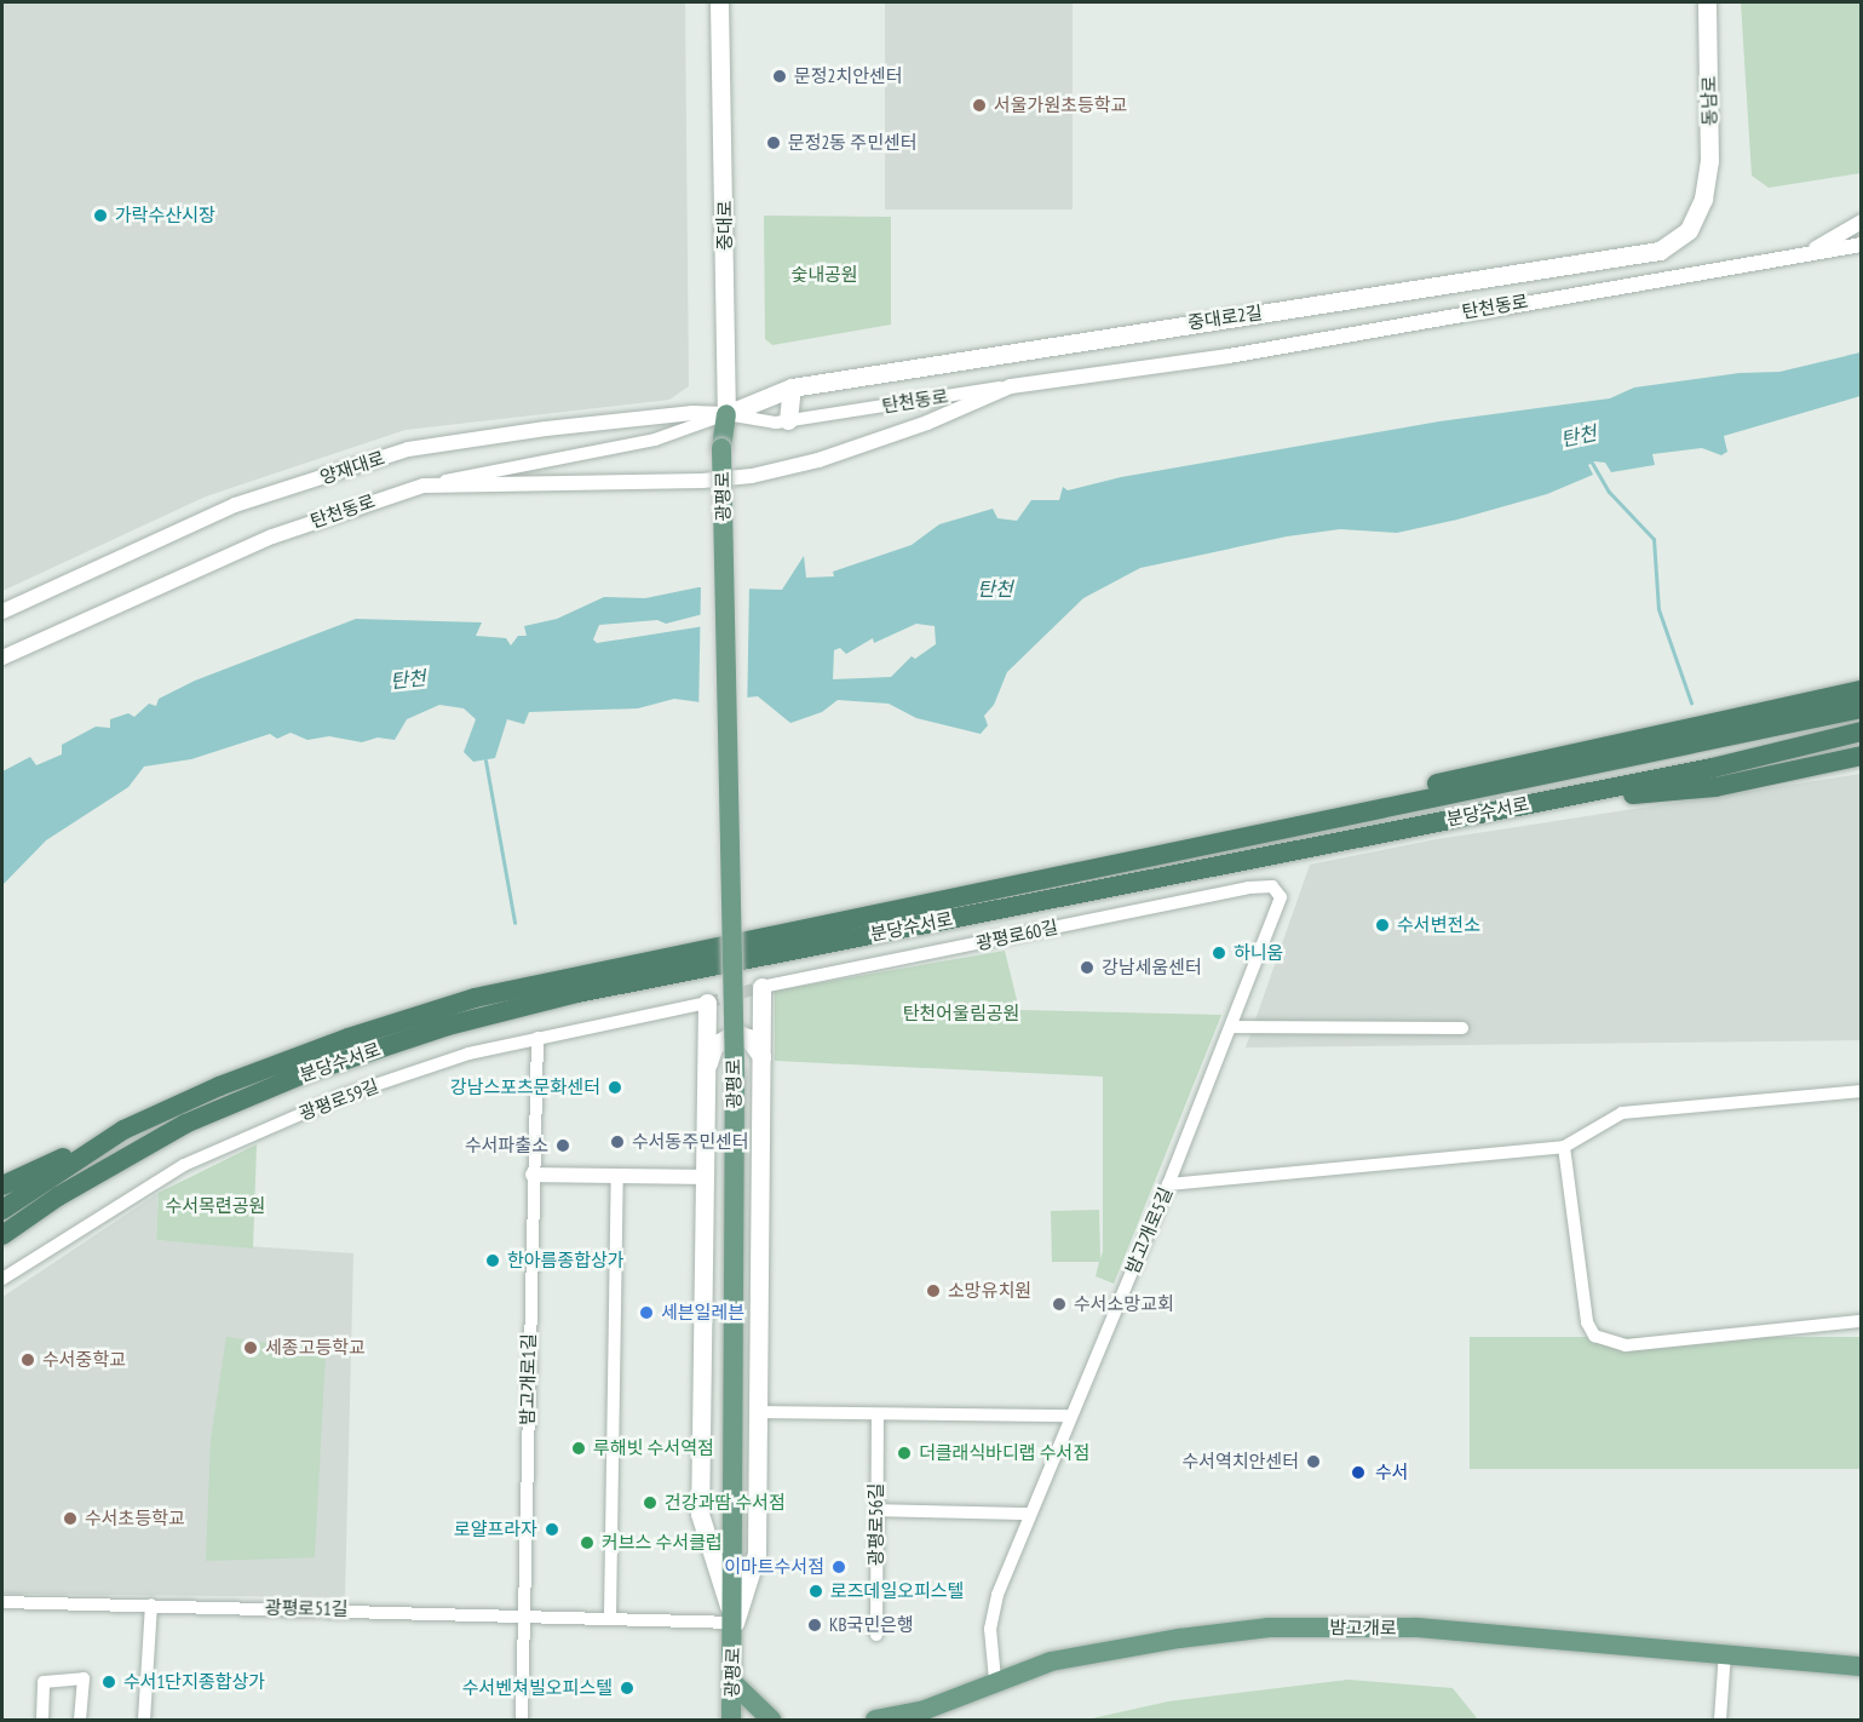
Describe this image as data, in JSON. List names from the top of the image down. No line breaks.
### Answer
{"streets":{"highway":["분당수서로"],"main road":["동남로","중대로","중대로2길","광평로","밤고개로"],"street":["탄천동로","양재대로","광평로60길","광평로59길","밤고개로5길","밤고개로1길","광평로56길","광평로51길"]},"crossings":[["동남로","중대로2길"],["중대로","탄천동로"],["중대로","중대로2길"],["중대로","양재대로"],["중대로","광평로"],["탄천동로","중대로2길"],["탄천동로","양재대로"],["중대로2길","양재대로"],["광평로","광평로51길"],["광평로60길","밤고개로5길"],["광평로59길","밤고개로1길"],["밤고개로5길","밤고개로"],["밤고개로1길","광평로51길"]],"water":["탄천"],"parks":["숯내공원","탄천어울림공원","수서목련공원"],"places":["문정2치안센터","서울가원초등학교","문정2동 주민센터","가락수산시장","수서변전소","하니움","강남세움센터","강남스포츠문화센터","수서동주민센터","수서파출소","한아름종합상가","소망유치원","수서소망교회","세븐일레븐","세종고등학교","수서중학교","루해빗 수서역점","더클래식바디랩 수서점","수서역치안센터","수서","건강과땀 수서점","수서초등학교","로얄프라자","커브스 수서클럽","이마트수서점","로즈데일오피스텔","KB국민은행","수서1단지종합상가","수서벤쳐빌오피스텔"]}
